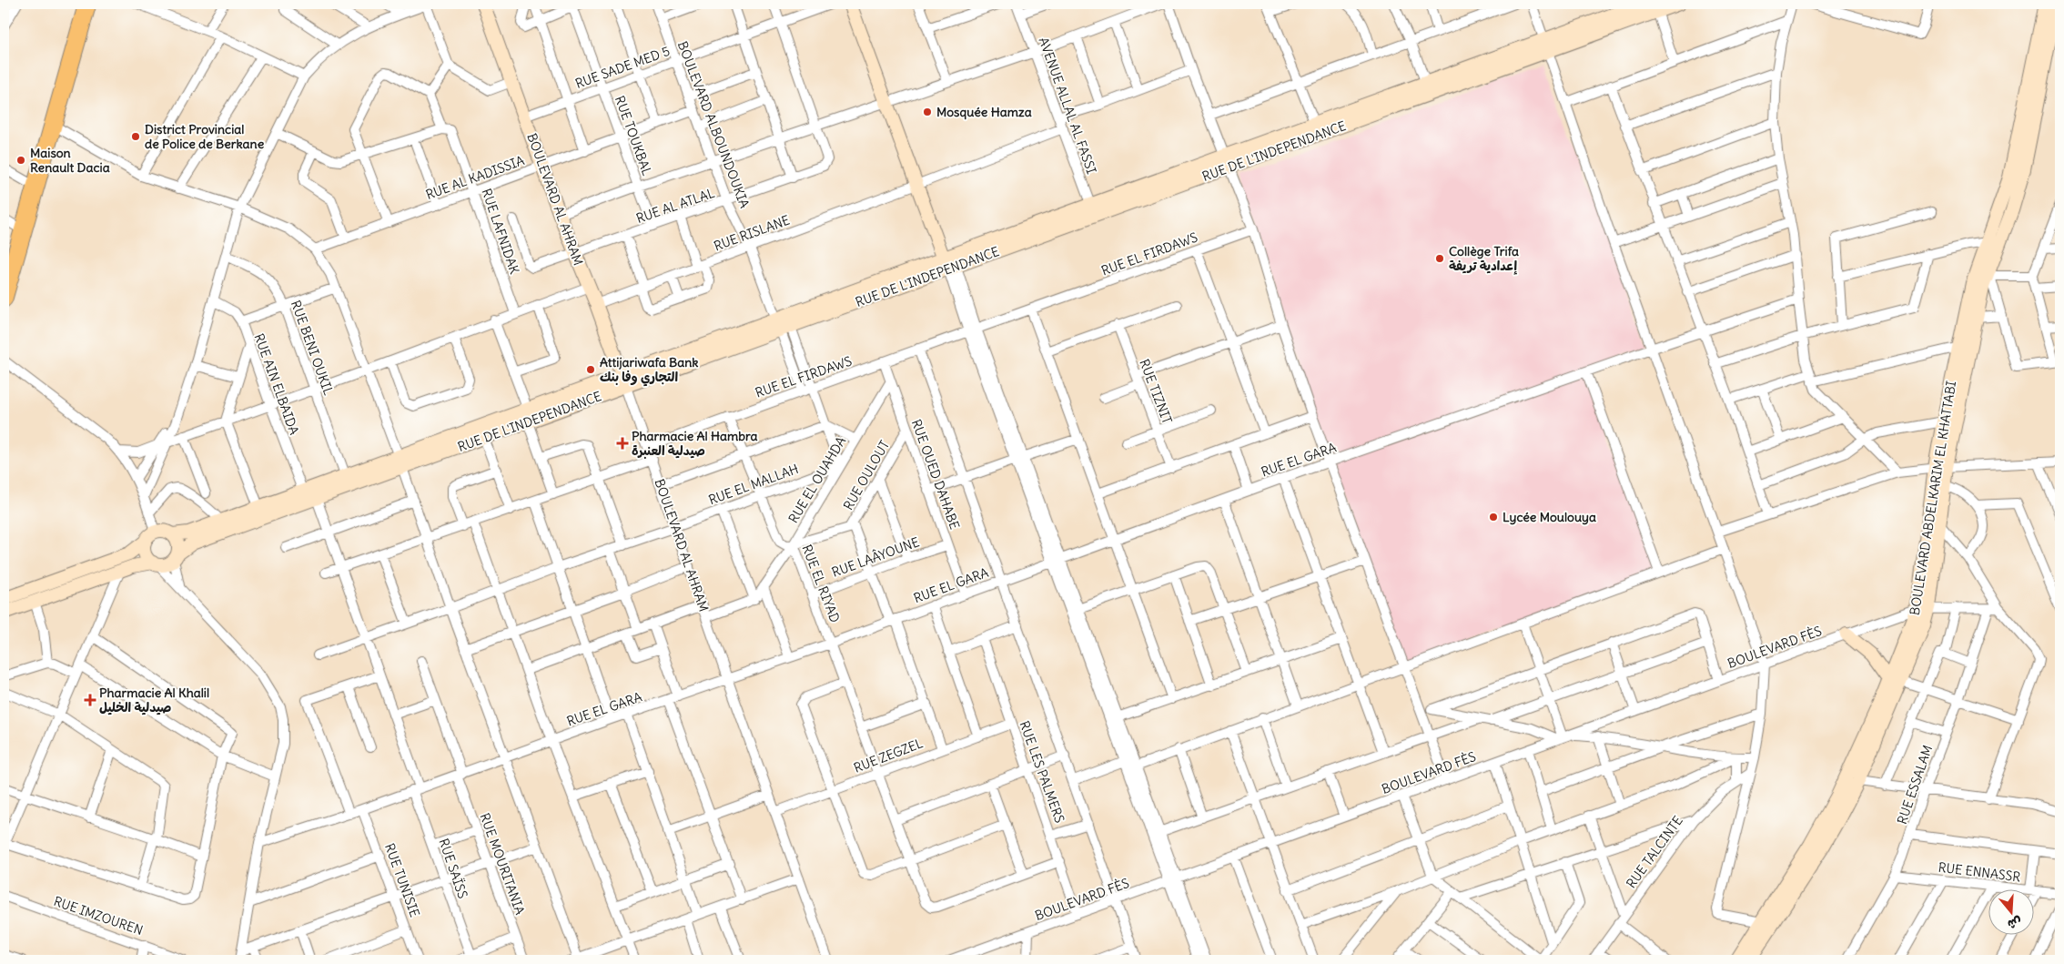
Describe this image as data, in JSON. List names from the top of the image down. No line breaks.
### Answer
{"streets":{"street":["RUE SADE MED 5","AVENUE ALLAL AL FASSI","BOULEVARD ALBOUNDOUKIA","RUE TOUKBAL","RUE DE L'INDEPENDANCE","RUE AL KADISSIA","BOULEVARD AL AHRAM","RUE AL ATLAL","RUE LAFNIDAK","RUE RISLANE","RUE EL FIRDAWS","RUE BENI OUKIL","RUE AIN ELBAIDA","RUE TIZNIT","RUE EL GARA","RUE OUED DAHABE","RUE OULOUT","RUE EL OUAHDA","RUE EL MALLAH","BOULEVARD ABDELKARIM EL KHATTABI","RUE LAÂYOUNE","RUE EL RIYAD","BOULEVARD FÈS","RUE ZEGZEL","RUE LES PALMERS","RUE ESSALAM","RUE TALCINTE","RUE MOURITANIA","RUE SAÏSS","RUE ENNASSR","RUE TUNISIE","RUE IMZOUREN"]},"crossings":[["RUE SADE MED 5","BOULEVARD ALBOUNDOUKIA"],["RUE SADE MED 5","RUE TOUKBAL"],["RUE SADE MED 5","BOULEVARD AL AHRAM"],["AVENUE ALLAL AL FASSI","RUE DE L'INDEPENDANCE"],["AVENUE ALLAL AL FASSI","RUE RISLANE"],["BOULEVARD ALBOUNDOUKIA","RUE DE L'INDEPENDANCE"],["BOULEVARD ALBOUNDOUKIA","RUE AL KADISSIA"],["BOULEVARD ALBOUNDOUKIA","RUE AL ATLAL"],["BOULEVARD ALBOUNDOUKIA","RUE RISLANE"],["RUE TOUKBAL","RUE AL KADISSIA"],["RUE TOUKBAL","RUE AL ATLAL"],["RUE DE L'INDEPENDANCE","BOULEVARD AL AHRAM"],["RUE DE L'INDEPENDANCE","RUE BENI OUKIL"],["RUE DE L'INDEPENDANCE","RUE AIN ELBAIDA"],["RUE DE L'INDEPENDANCE","RUE SAÏSS"],["RUE AL KADISSIA","BOULEVARD AL AHRAM"],["RUE AL KADISSIA","RUE LAFNIDAK"],["BOULEVARD AL AHRAM","RUE AL ATLAL"],["BOULEVARD AL AHRAM","RUE RISLANE"],["BOULEVARD AL AHRAM","RUE EL FIRDAWS"],["BOULEVARD AL AHRAM","RUE EL GARA"],["BOULEVARD AL AHRAM","RUE EL MALLAH"],["BOULEVARD AL AHRAM","RUE ZEGZEL"],["RUE EL FIRDAWS","RUE OUED DAHABE"],["RUE EL FIRDAWS","RUE EL RIYAD"],["RUE EL GARA","RUE OUED DAHABE"],["RUE EL GARA","RUE EL RIYAD"],["RUE EL GARA","RUE MOURITANIA"],["RUE EL GARA","RUE SAÏSS"],["RUE EL GARA","RUE TUNISIE"],["RUE OUED DAHABE","RUE OULOUT"],["RUE OUED DAHABE","RUE EL OUAHDA"],["RUE OUED DAHABE","RUE LAÂYOUNE"],["RUE OULOUT","RUE EL OUAHDA"],["RUE OULOUT","RUE EL RIYAD"],["RUE EL OUAHDA","RUE EL MALLAH"],["RUE EL OUAHDA","RUE EL RIYAD"],["RUE EL MALLAH","RUE EL RIYAD"],["RUE EL MALLAH","RUE SAÏSS"],["BOULEVARD ABDELKARIM EL KHATTABI","BOULEVARD FÈS"],["RUE LAÂYOUNE","RUE EL RIYAD"],["RUE EL RIYAD","RUE ZEGZEL"],["BOULEVARD FÈS","RUE LES PALMERS"],["RUE ZEGZEL","RUE LES PALMERS"],["RUE ESSALAM","RUE ENNASSR"]],"places":{"other":["Mosquée Hamza","District Provincial de Police de Berkane","Maison Renault Dacia","Collège Trifa إعدادية تريفة","Attijariwafa Bank التجاري وفا بنك","Lycée Moulouya"],"health":["Pharmacie Al Hambra صيدلية العنبرة","Pharmacie Al Khalil صيدلية الخليل"]},"north":"bottom"}
